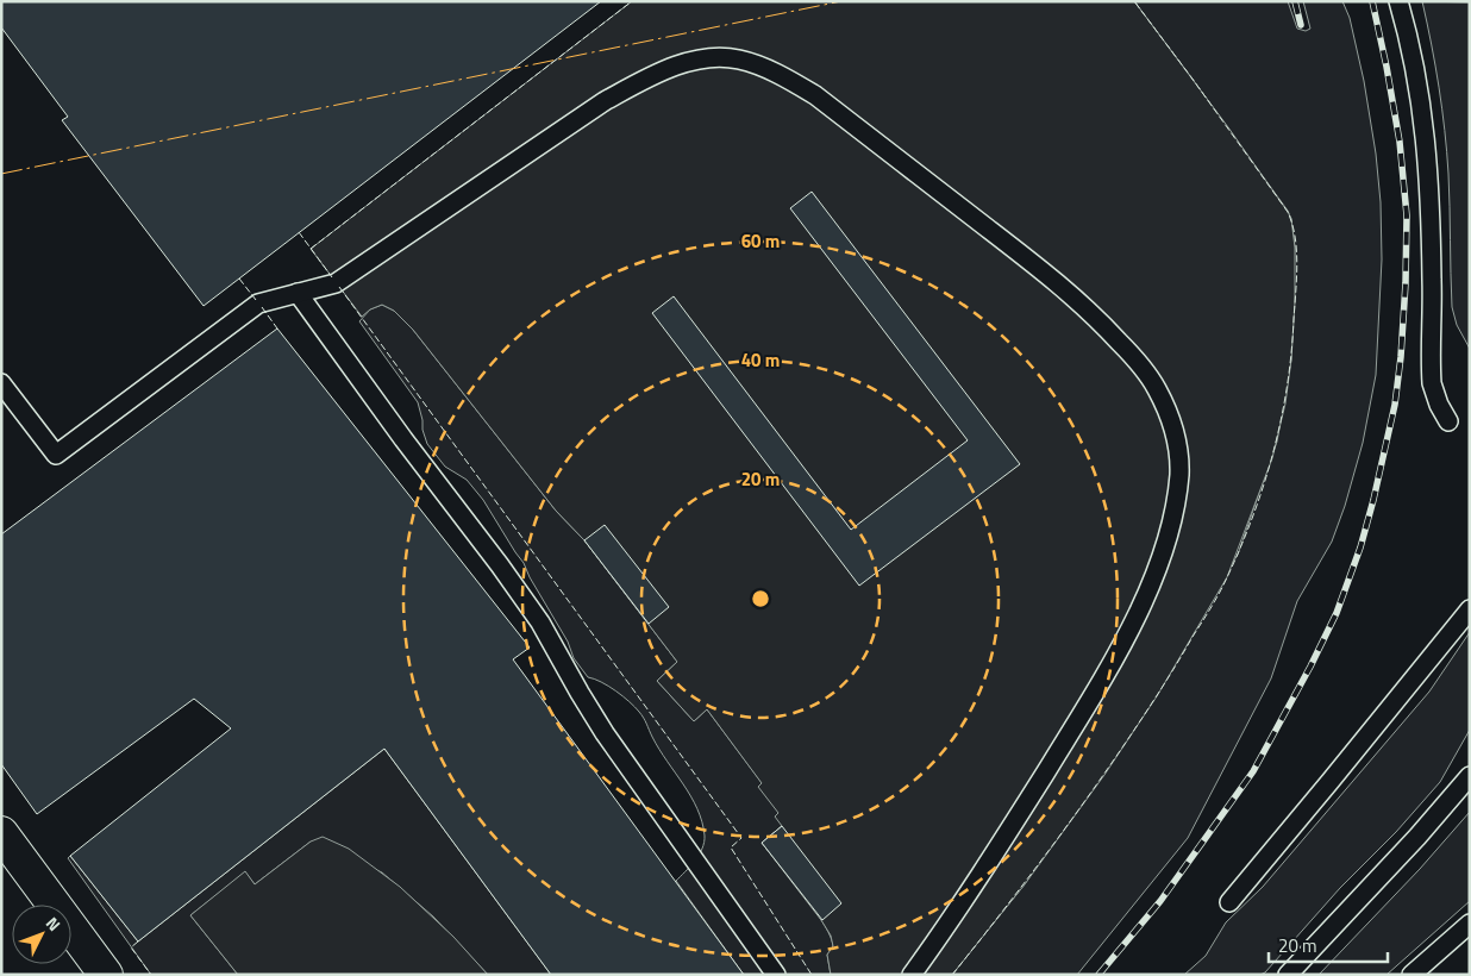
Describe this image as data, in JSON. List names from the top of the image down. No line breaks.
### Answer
{"scale_bar":"20 m","north":"top right","rings":["60 m","40 m","20 m"]}
